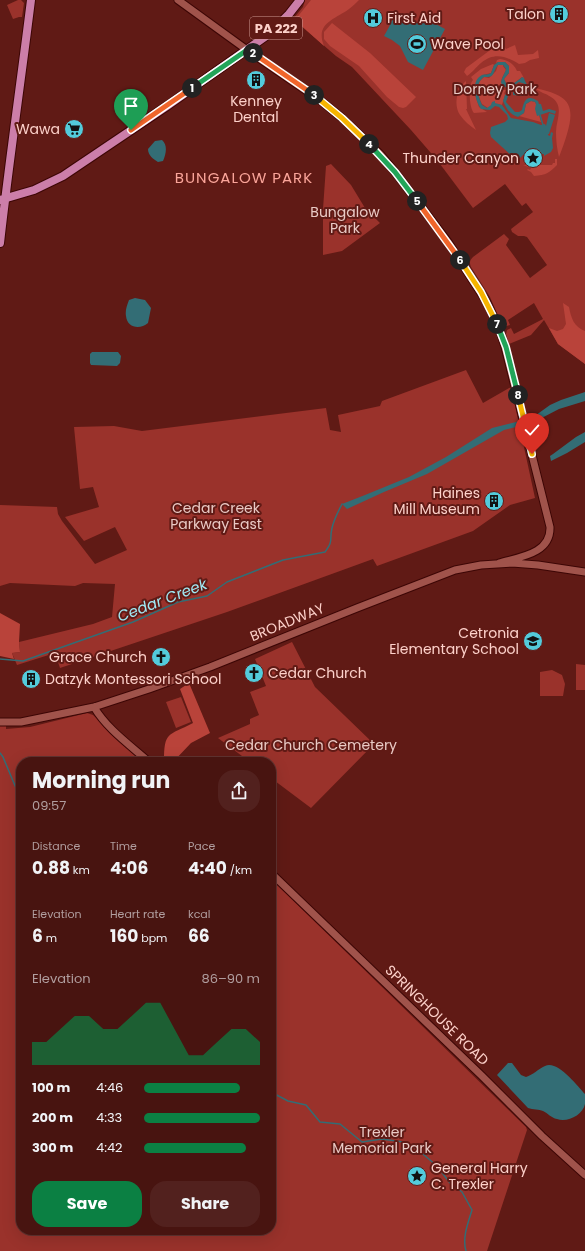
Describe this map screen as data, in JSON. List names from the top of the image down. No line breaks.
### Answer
{"streets":{"main road":["PA 222"],"street":["BROADWAY","SPRINGHOUSE ROAD"]},"districts":["BUNGALOW PARK"],"water":["Cedar Creek"],"parks":["Dorney Park","Bungalow Park","Cedar Creek Parkway East","Cedar Church Cemetery","Trexler Memorial Park"],"places":{"building":["Talon","Kenney Dental","Haines Mill Museum","Datzyk Montessori School"],"hospital":["First Aid"],"sports":["Wave Pool"],"supermarket":["Wawa"],"place":["Thunder Canyon","General Harry C. Trexler"],"school or university":["Cetronia Elementary School"],"church":["Grace Church","Cedar Church"]},"page":{"pins":["2","1","3","4","5","6","7","8"],"heading":["Morning run","09:57"],"stats":[["Distance","0.88 km"],["Time","4:06"],["Pace","4:40 /km"],["Elevation","6 m"],["Heart rate","160 bpm"],["kcal","66"]],"chart":["Elevation","86–90 m"],"list":[{"name":"100 m","note":"4:46"},{"name":"200 m","note":"4:33"},{"name":"300 m","note":"4:42"}],"buttons":["Save","Share"]}}
